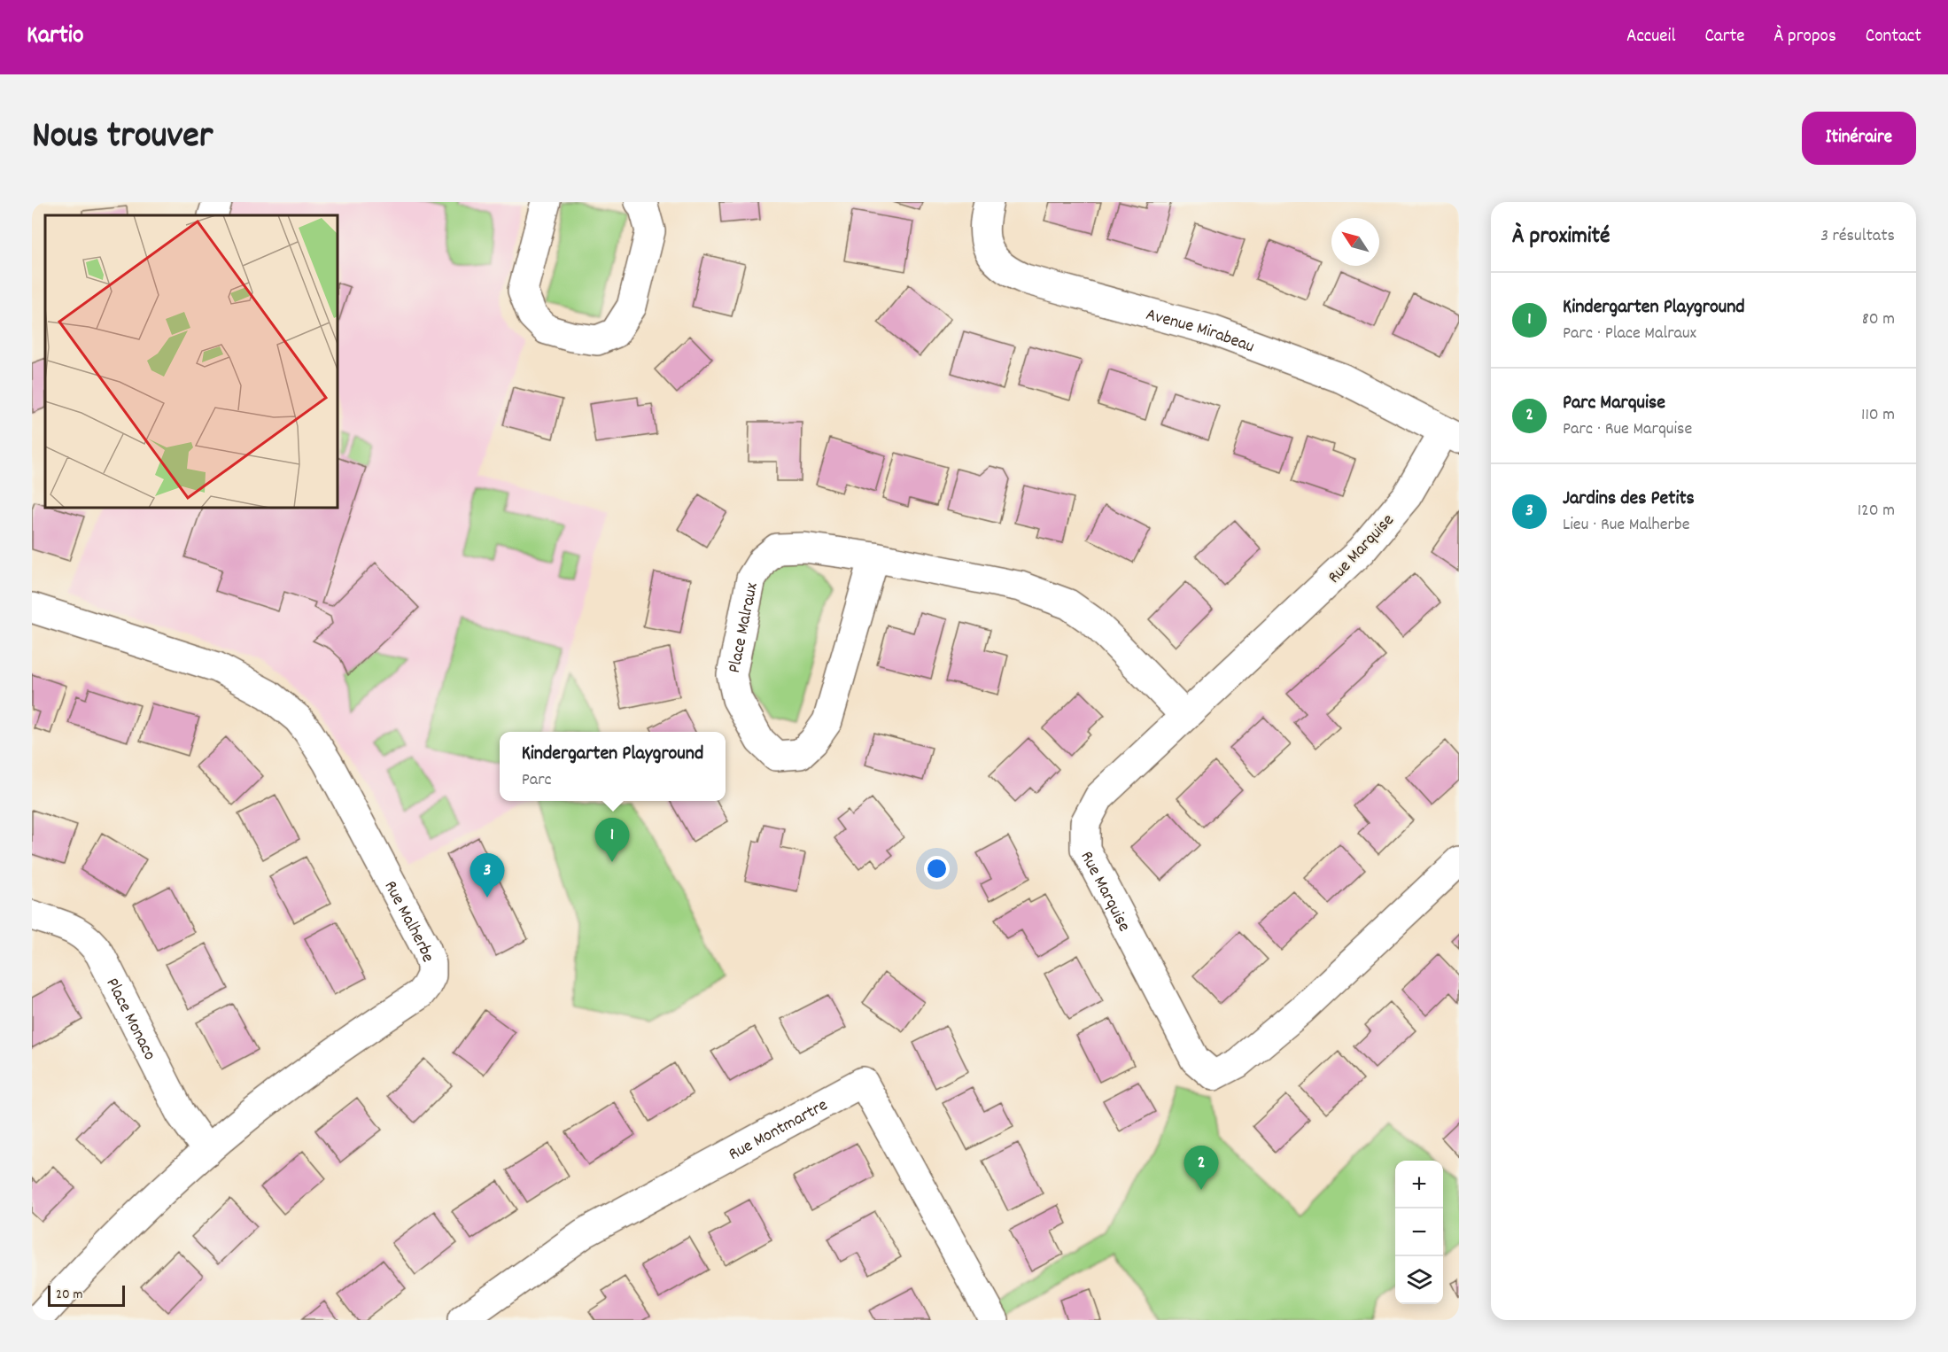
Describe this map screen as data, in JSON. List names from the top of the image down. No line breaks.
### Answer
{"streets":{"street":["Avenue Mirabeau","Rue Marquise","Place Malraux","Rue Malherbe","Place Monaco","Rue Montmartre"]},"crossings":[["Avenue Mirabeau","Rue Marquise"],["Rue Marquise","Place Malraux"],["Rue Malherbe","Place Monaco"]],"scale_bar":"20 m","north":"top left","page":{"header":"Kartio","nav":["Accueil","Carte","À propos","Contact"],"title":"Nous trouver","buttons":"Itinéraire","heading":["À proximité","3 résultats"],"list":[{"mark":"1","name":"Kindergarten Playground","note":"Parc · Place Malraux","value":"80 m"},{"mark":"2","name":"Parc Marquise","note":"Parc · Rue Marquise","value":"110 m"},{"mark":"3","name":"Jardins des Petits","note":"Lieu · Rue Malherbe","value":"120 m"}],"popup":["Kindergarten Playground","Parc"],"pins":["1","3","2"],"map_buttons":["+","−"],"scale":"20 m"}}
